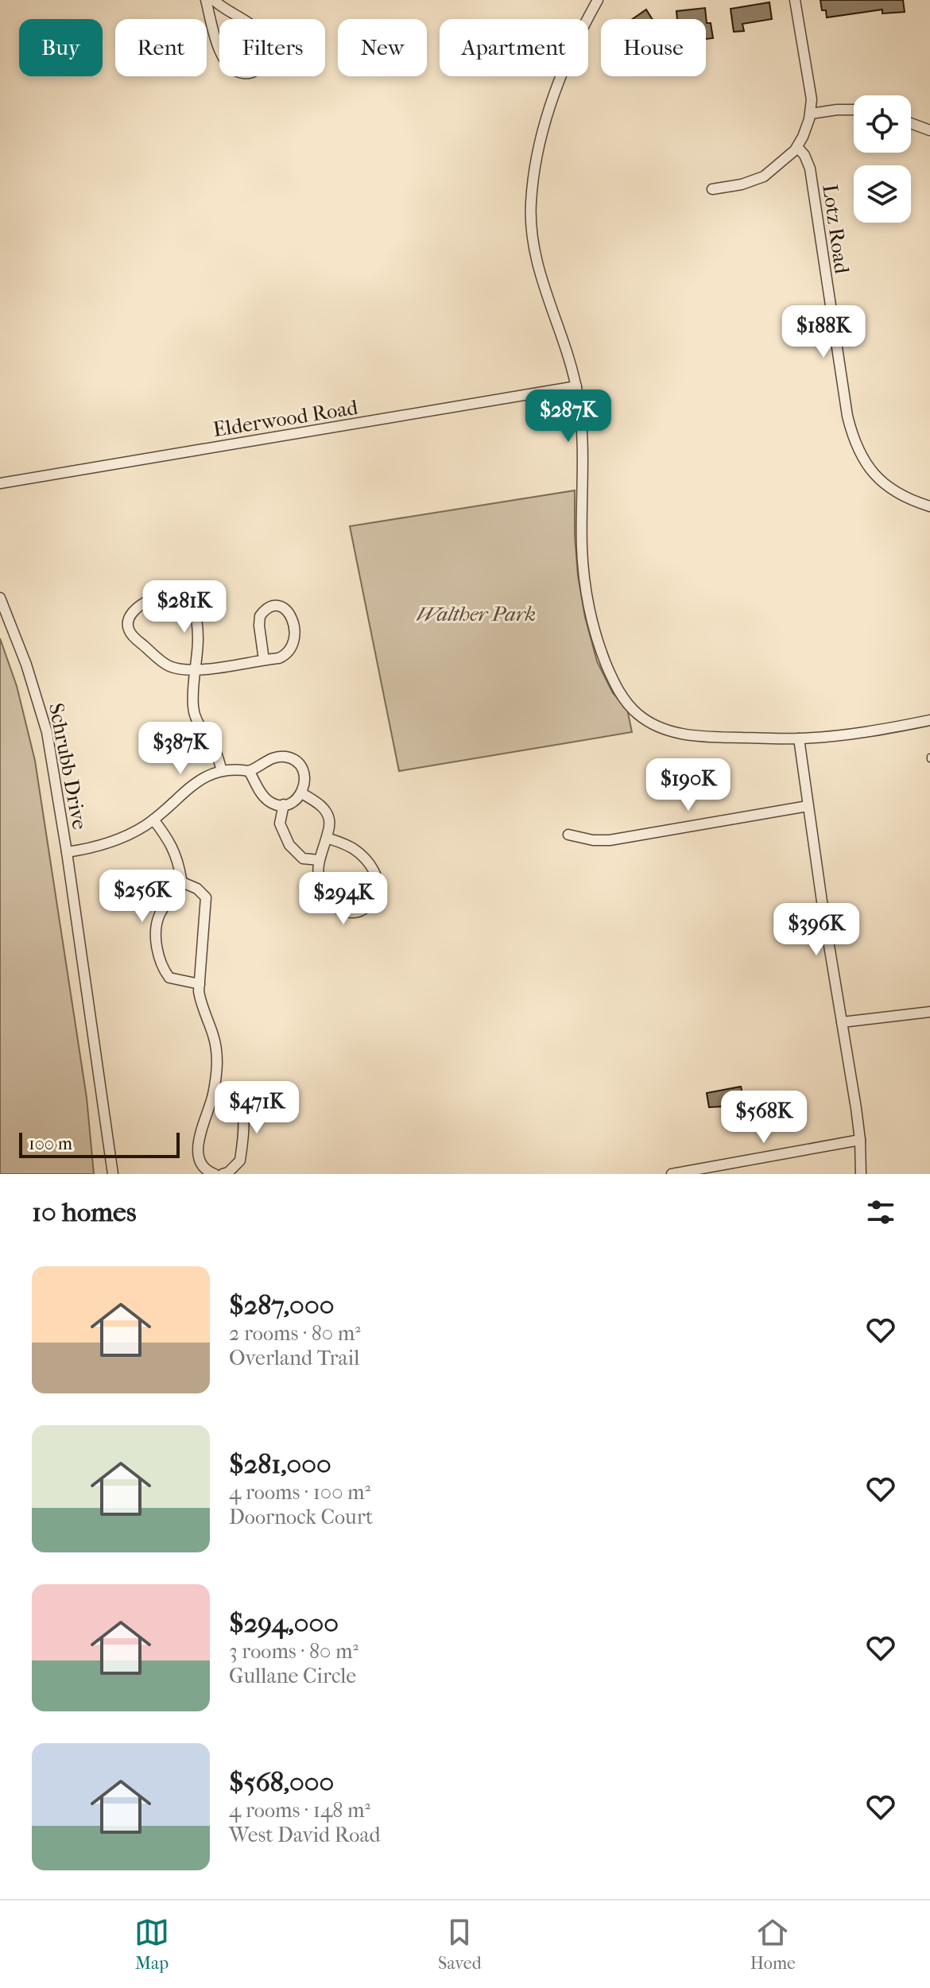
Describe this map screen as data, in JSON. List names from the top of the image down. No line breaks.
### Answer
{"streets":{"street":["Lotz Road","Elderwood Road","Schrubb Drive"]},"parks":["Walther Park"],"scale_bar":"100 m","page":{"chip":["Buy","Rent","Filters","New","Apartment","House"],"price":["$188K","$287K","$281K","$387K","$190K","$256K","$294K","$396K","$471K","$568K"],"scale":"100 m","heading":"10 homes","list":[{"name":"$287,000","note":"2 rooms · 80 m² · Overland Trail"},{"name":"$281,000","note":"4 rooms · 100 m² · Doornock Court"},{"name":"$294,000","note":"3 rooms · 80 m² · Gullane Circle"},{"name":"$568,000","note":"4 rooms · 148 m² · West David Road"}],"tabs":["Map","Saved","Home"]}}
